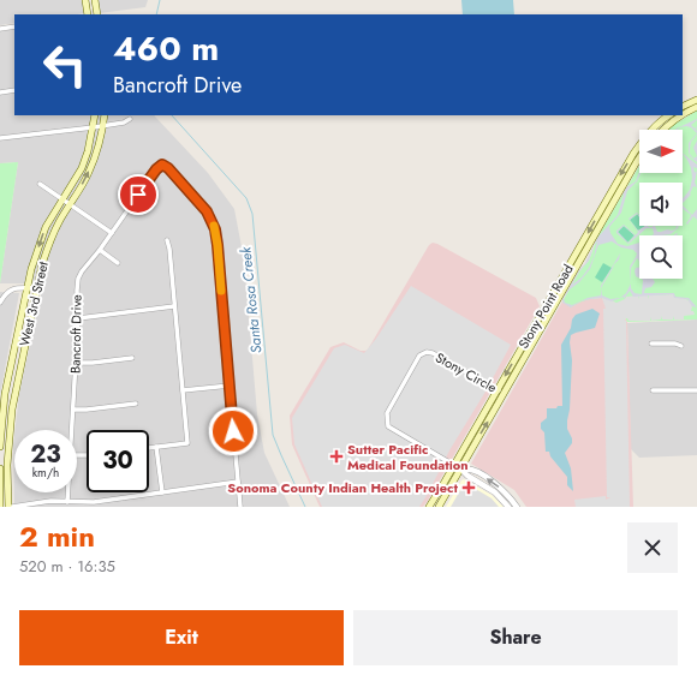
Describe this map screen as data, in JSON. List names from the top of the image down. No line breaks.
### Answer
{"streets":{"main road":["West 3rd Street","Stony Point Road"],"street":["Bancroft Drive","Stony Circle"]},"crossings":[["Stony Point Road","Stony Circle"]],"water":["Santa Rosa Creek"],"places":{"health":["Sutter Pacific Medical Foundation","Sonoma County Indian Health Project"]},"north":"right","page":{"turn":["460 m","Bancroft Drive"],"speed":"23 km/h","limit":"30","heading":["2 min","520 m · 16:35"],"buttons":["Exit","Share"]}}
